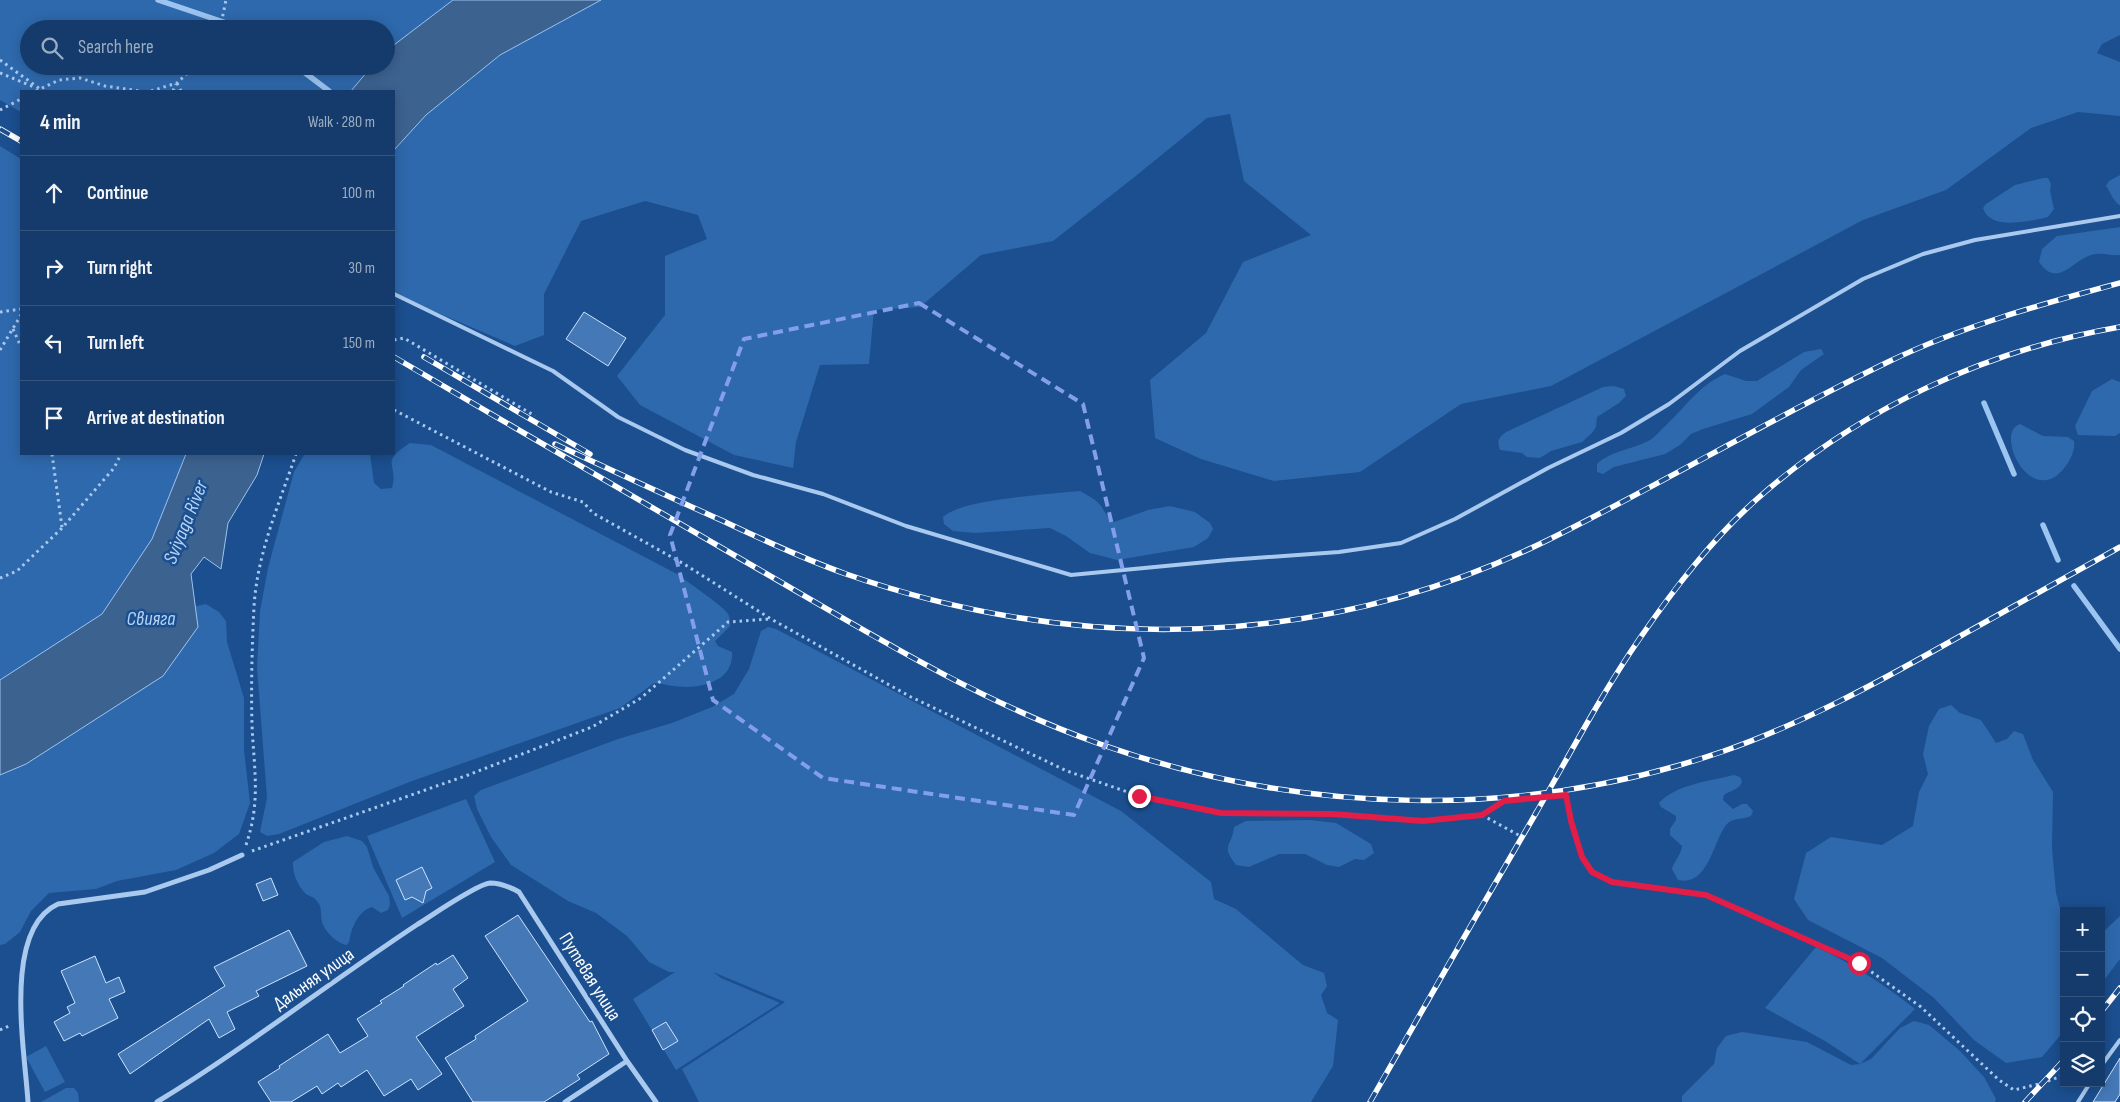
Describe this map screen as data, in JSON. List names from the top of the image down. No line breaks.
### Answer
{"streets":{"street":["Путевая улица","Дальняя улица"]},"crossings":[["Путевая улица","Дальняя улица"]],"water":["Sviyaga River","Свияга"],"page":{"search":"Search here","heading":["4 min","Walk · 280 m"],"list":[["Continue","100 m"],["Turn right","30 m"],["Turn left","150 m"],"Arrive at destination"],"map_buttons":["+","−"]}}
